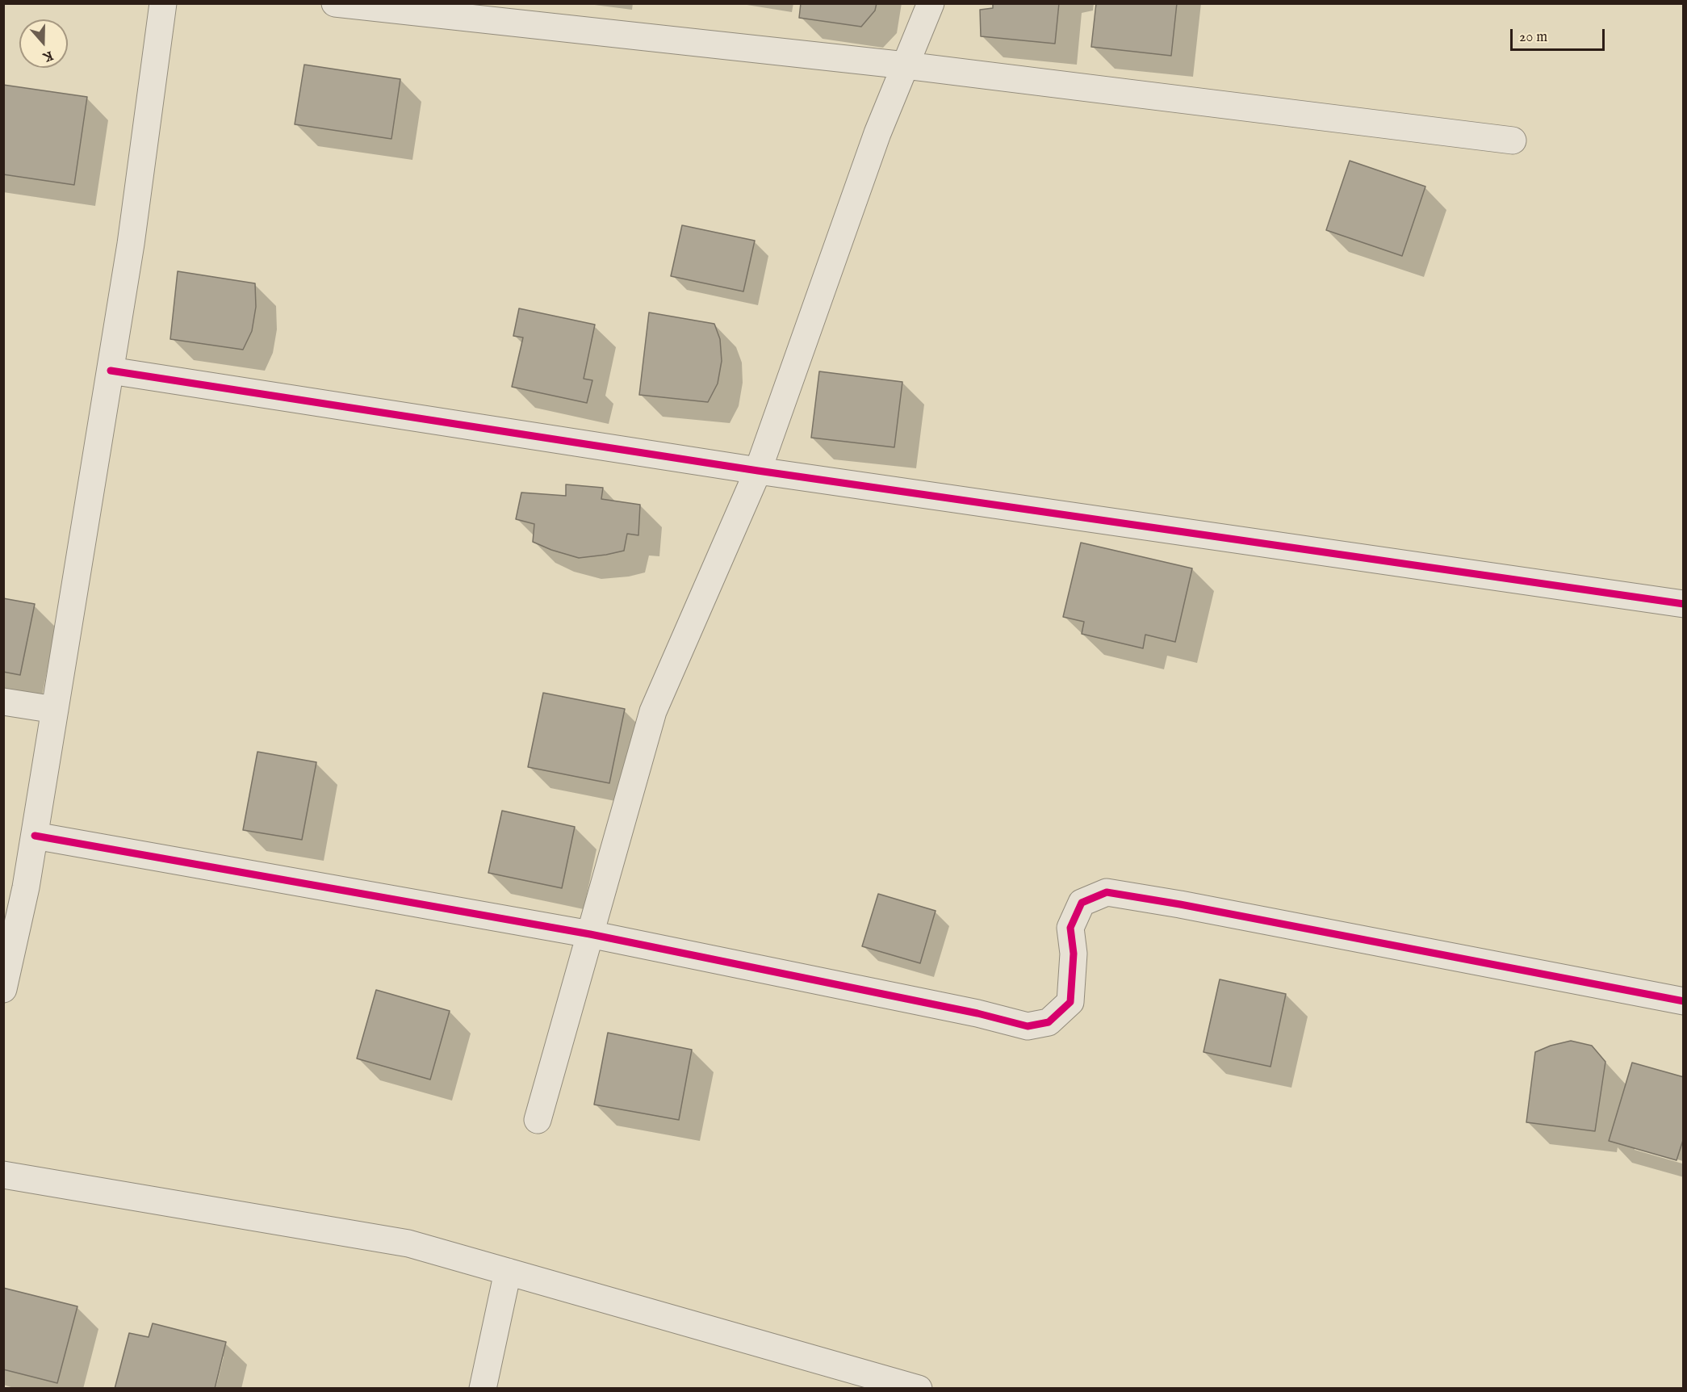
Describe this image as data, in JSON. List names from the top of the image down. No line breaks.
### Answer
{"scale_bar":"20 m","north":"bottom"}
